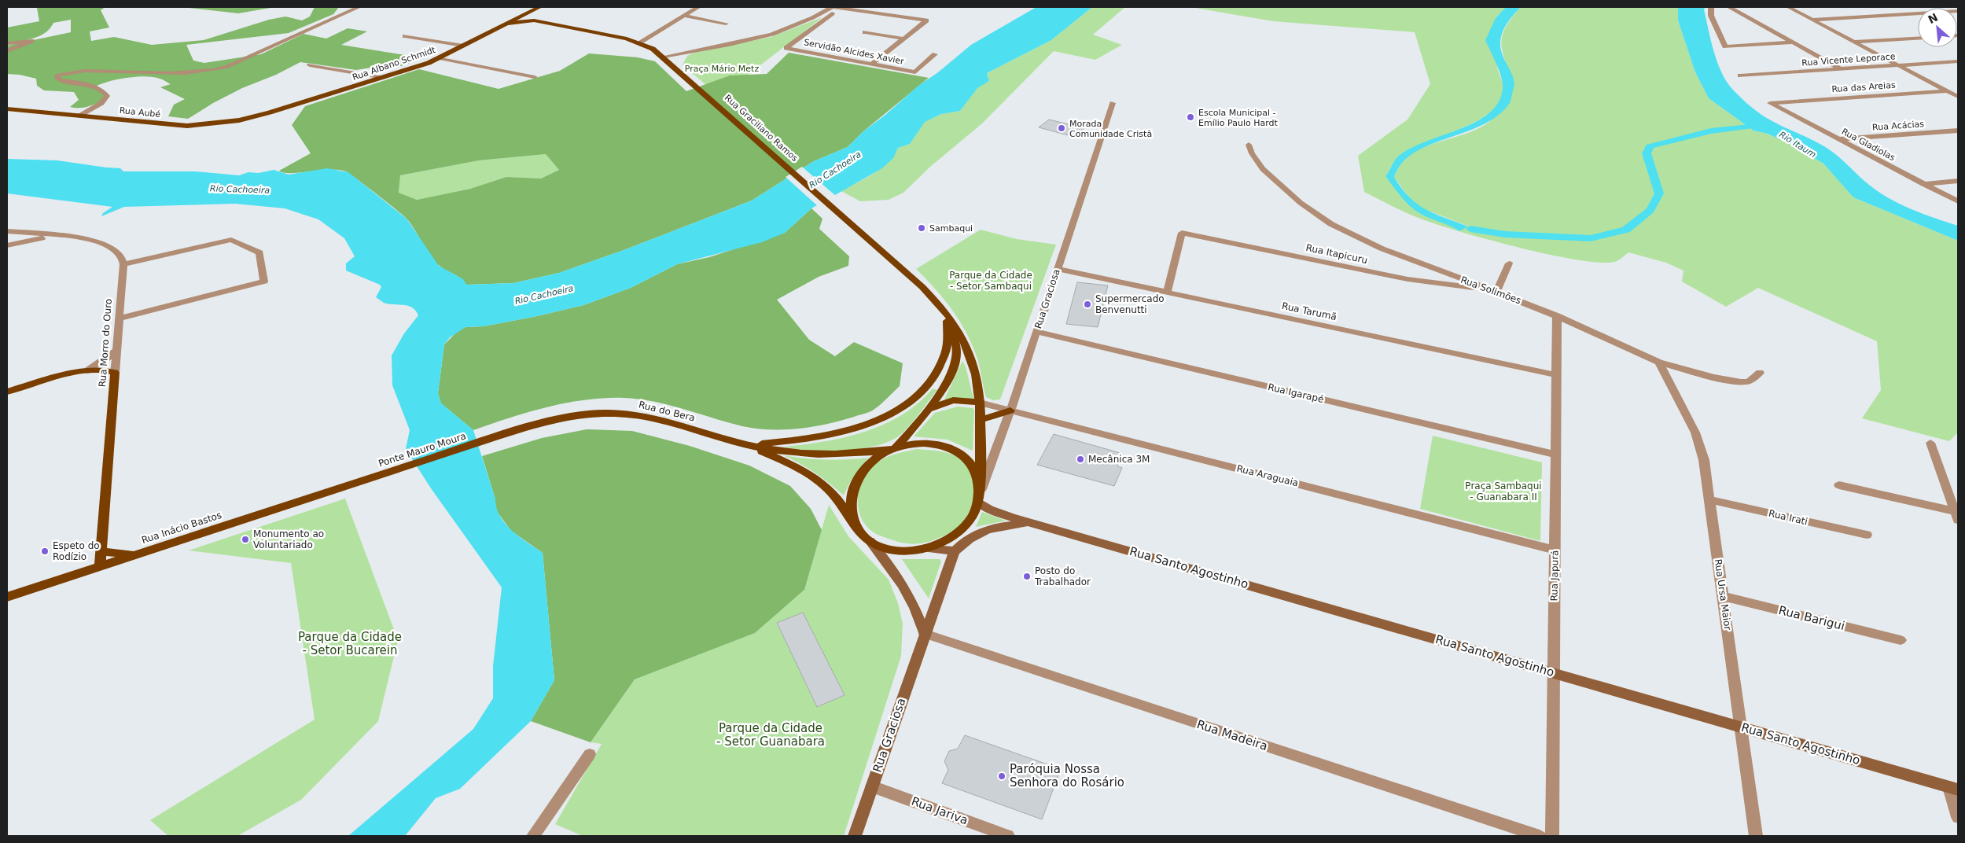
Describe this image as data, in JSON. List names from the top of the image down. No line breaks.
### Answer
{"streets":{"main road":["Rua Albano Schmidt","Rua Aubé","Rua Graciliano Ramos","Rua Graciosa","Rua Morro do Ouro","Rua do Bera","Ponte Mauro Moura","Rua Inácio Bastos","Rua Santo Agostinho"],"street":["Servidão Alcides Xavier","Rua Vicente Leporace","Rua das Areias","Rua Acácias","Rua Gladiolas","Rua Itapicuru","Rua Solimões","Rua Tarumã","Rua Igarapé","Rua Araguaia","Rua Irati","Rua Japurá","Rua Ursa Maior","Rua Barigui","Rua Madeira","Rua Jariva"]},"crossings":[["Rua Albano Schmidt","Rua Aubé"],["Rua Albano Schmidt","Rua Graciliano Ramos"],["Rua das Areias","Rua Gladiolas"],["Rua Acácias","Rua Gladiolas"],["Rua Graciliano Ramos","Rua Graciosa"],["Rua Graciliano Ramos","Rua do Bera"],["Rua Graciliano Ramos","Rua Araguaia"],["Rua Graciliano Ramos","Rua Santo Agostinho"],["Rua Itapicuru","Rua Solimões"],["Rua Itapicuru","Rua Tarumã"],["Rua Solimões","Rua Japurá"],["Rua Solimões","Rua Ursa Maior"],["Rua Graciosa","Rua Tarumã"],["Rua Graciosa","Rua Igarapé"],["Rua Graciosa","Rua do Bera"],["Rua Graciosa","Rua Araguaia"],["Rua Graciosa","Rua Santo Agostinho"],["Rua Graciosa","Rua Madeira"],["Rua Graciosa","Rua Jariva"],["Rua Tarumã","Rua Japurá"],["Rua Morro do Ouro","Rua Inácio Bastos"],["Rua Igarapé","Rua Japurá"],["Rua do Bera","Ponte Mauro Moura"],["Rua do Bera","Rua Santo Agostinho"],["Ponte Mauro Moura","Rua Inácio Bastos"],["Rua Araguaia","Rua Japurá"],["Rua Irati","Rua Ursa Maior"],["Rua Santo Agostinho","Rua Japurá"],["Rua Santo Agostinho","Rua Ursa Maior"],["Rua Ursa Maior","Rua Barigui"]],"water":["Rio Itaum","Rio Cachoeira"],"parks":["Praça Mário Metz","Parque da Cidade - Setor Sambaqui","Praça Sambaqui - Guanabara II","Parque da Cidade - Setor Bucarein","Parque da Cidade - Setor Guanabara"],"places":["Escola Municipal - Emílio Paulo Hardt","Morada Comunidade Cristã","Sambaqui","Supermercado Benvenutti","Mecânica 3M","Monumento ao Voluntariado","Espeto do Rodízio","Posto do Trabalhador","Paróquia Nossa Senhora do Rosário"],"north":"top left"}
